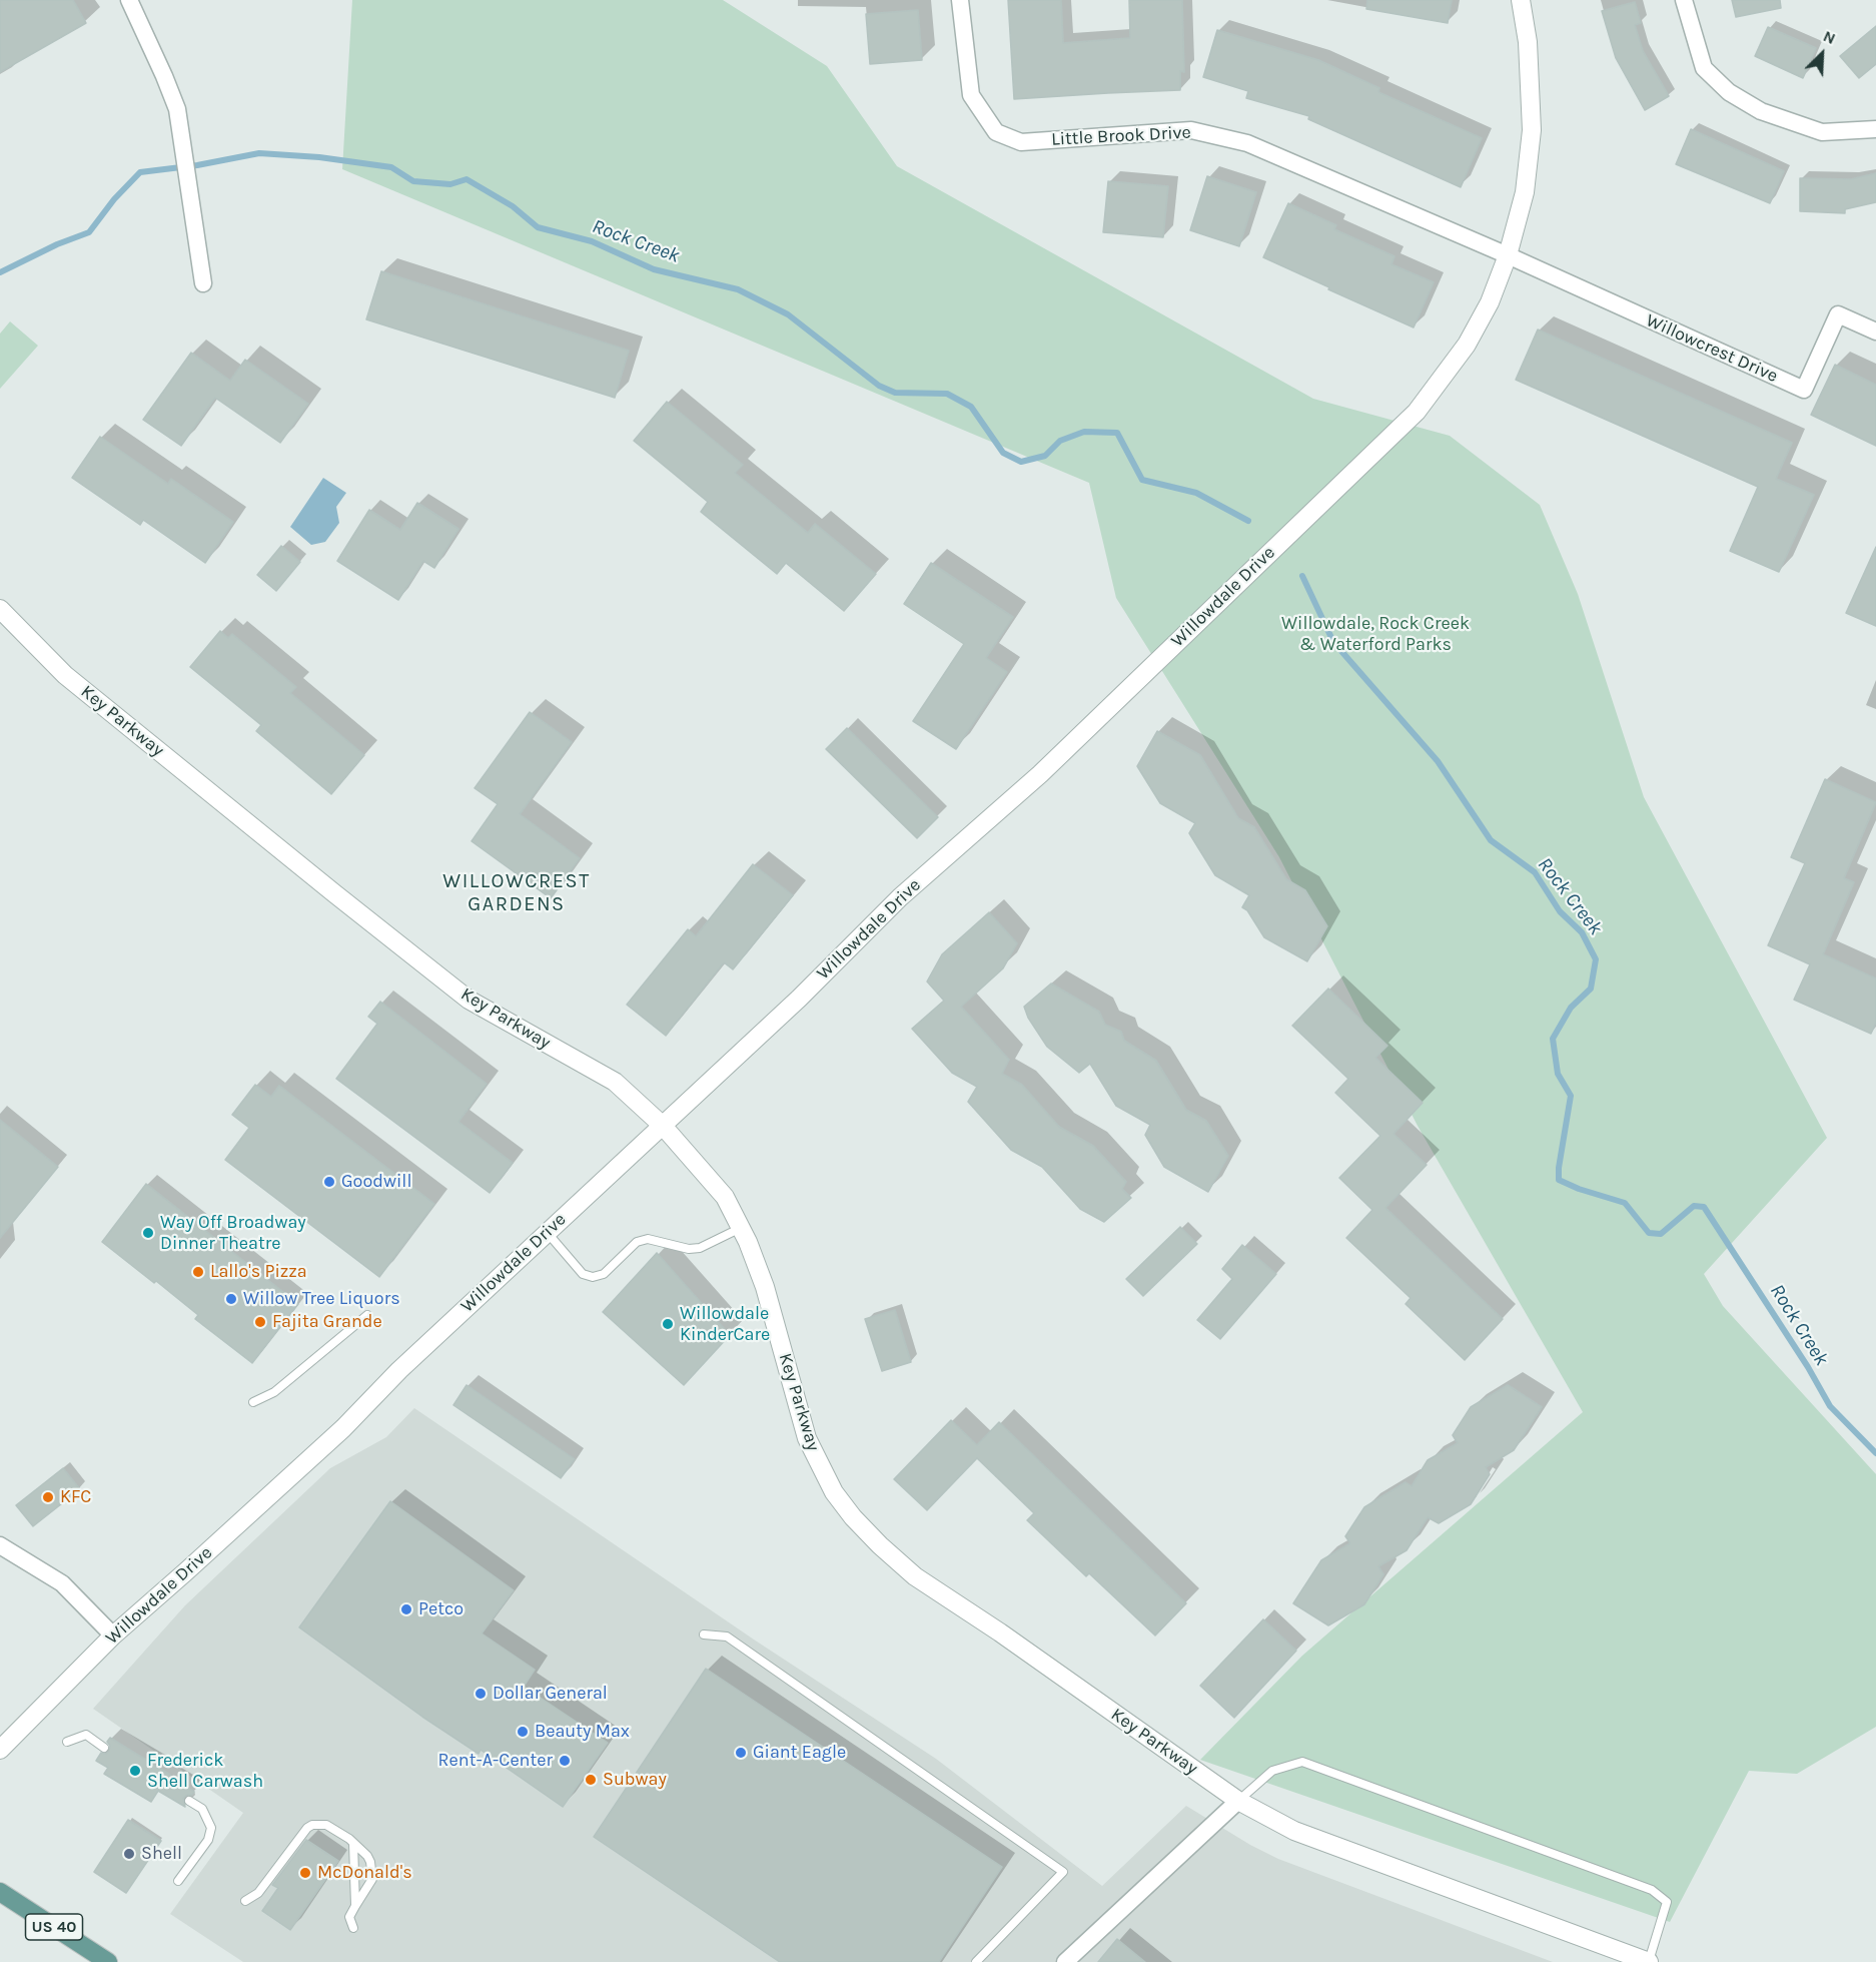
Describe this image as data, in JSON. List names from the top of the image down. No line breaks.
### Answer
{"streets":{"main road":["US 40"],"street":["Little Brook Drive","Willowcrest Drive","Willowdale Drive","Key Parkway"]},"crossings":[["Little Brook Drive","Willowcrest Drive"],["Little Brook Drive","Willowdale Drive"],["Willowcrest Drive","Willowdale Drive"],["Willowdale Drive","Key Parkway"]],"districts":["WILLOWCREST GARDENS"],"water":["Rock Creek"],"parks":["Willowdale, Rock Creek & Waterford Parks"],"places":["Goodwill","Way Off Broadway Dinner Theatre","Lallo's Pizza","Willow Tree Liquors","Fajita Grande","Willowdale KinderCare","KFC","Petco","Dollar General","Beauty Max","Giant Eagle","Rent-A-Center","Frederick Shell Carwash","Subway","Shell","McDonald's"],"north":"top right"}
